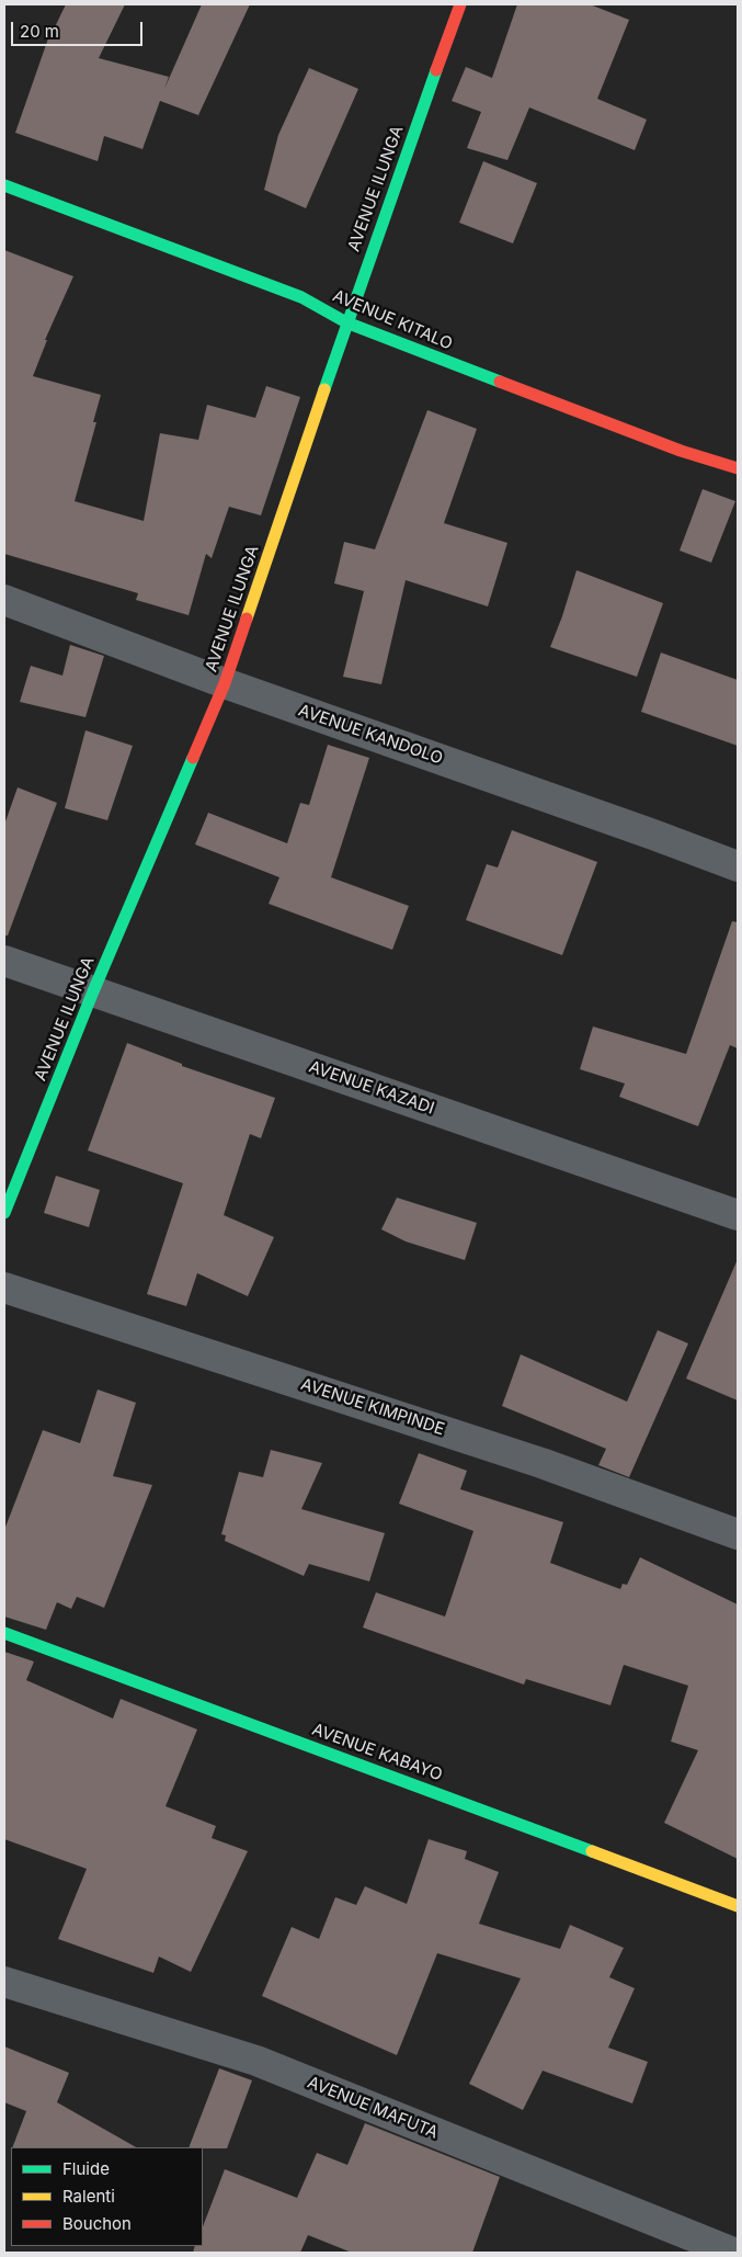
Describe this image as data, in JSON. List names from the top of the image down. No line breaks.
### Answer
{"streets":{"street":["AVENUE ILUNGA","AVENUE KITALO","AVENUE KANDOLO","AVENUE KAZADI","AVENUE KIMPINDE","AVENUE KABAYO","AVENUE MAFUTA"]},"crossings":[["AVENUE ILUNGA","AVENUE KITALO"],["AVENUE ILUNGA","AVENUE KANDOLO"],["AVENUE ILUNGA","AVENUE KAZADI"]],"legend":["Fluide","Ralenti","Bouchon"],"scale_bar":"20 m"}
